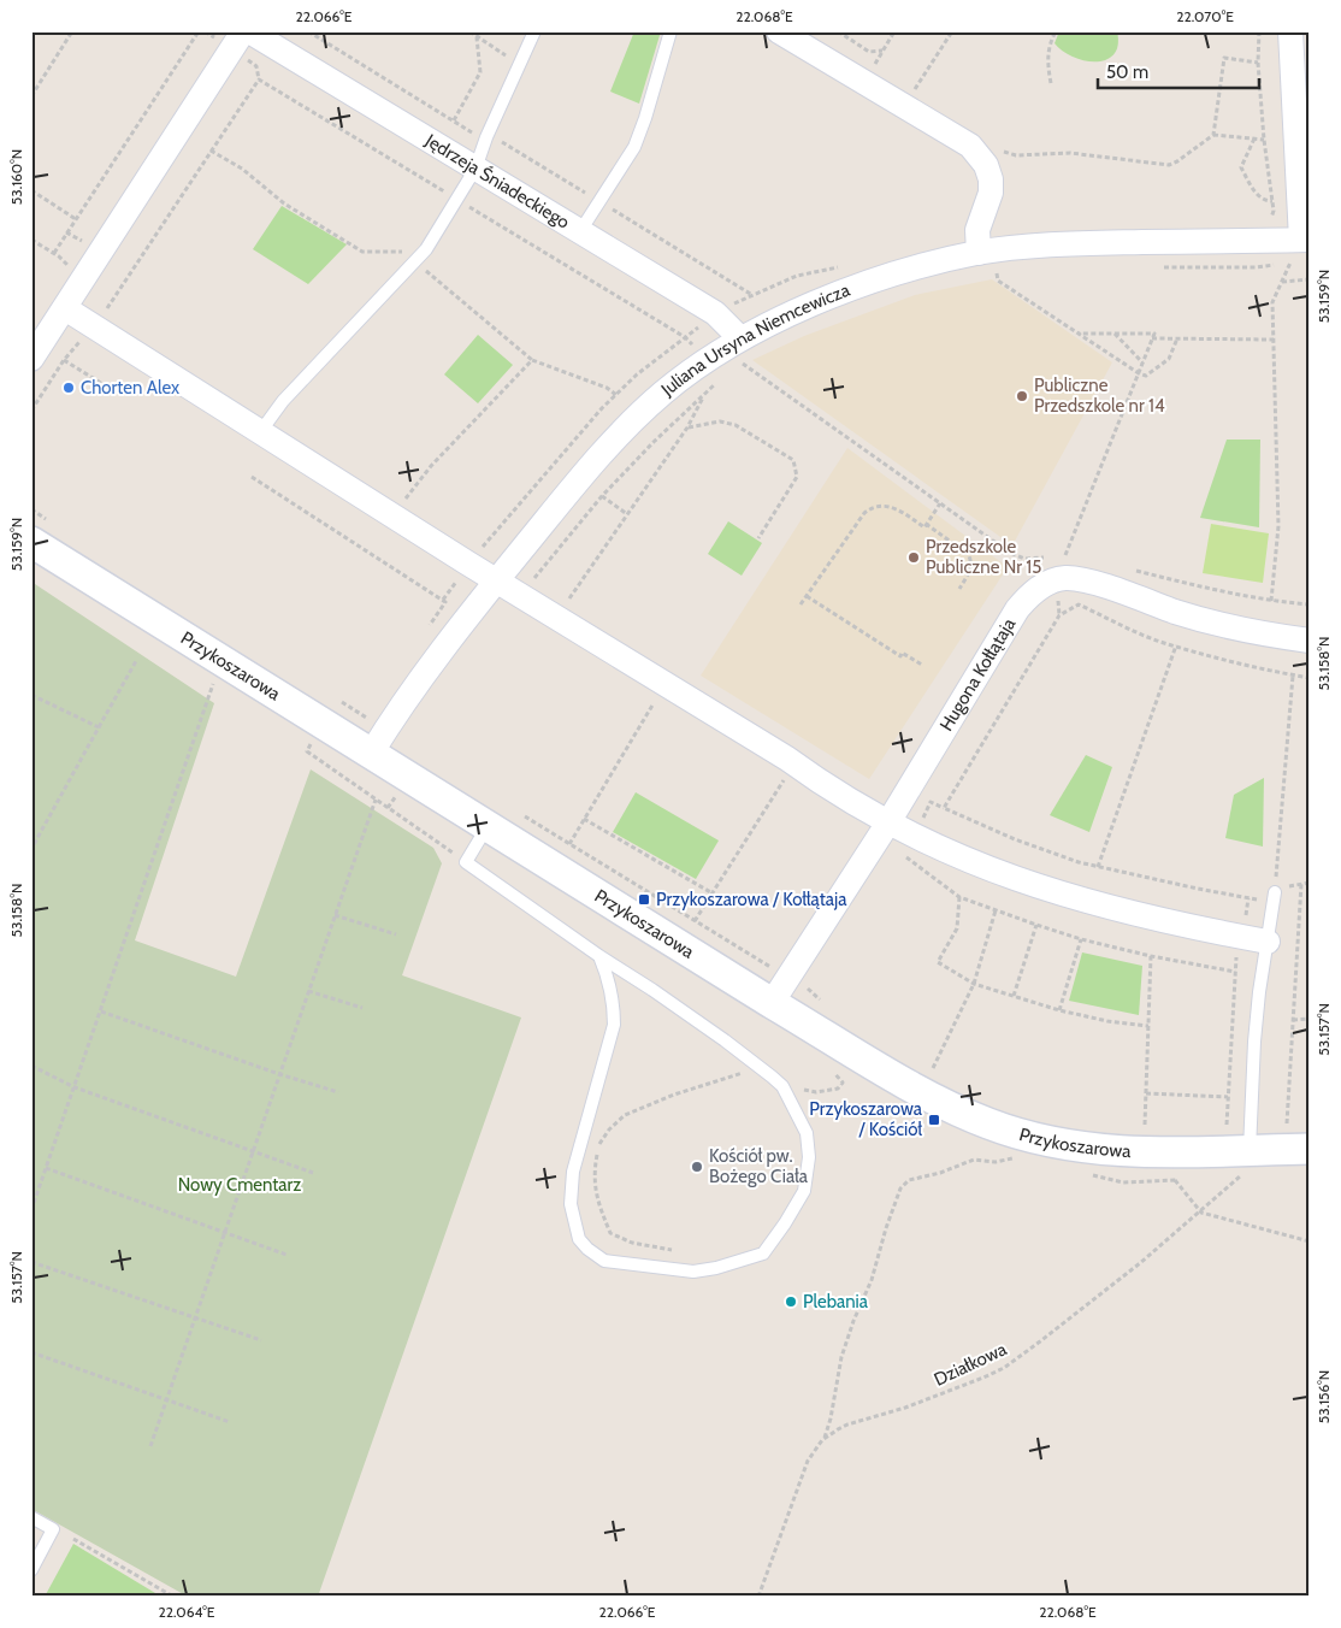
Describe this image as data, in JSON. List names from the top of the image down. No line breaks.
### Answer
{"streets":{"street":["Jędrzeja Śniadeckiego","Juliana Ursyna Niemcewicza","Przykoszarowa","Hugona Kołłątaja"],"path":["Działkowa"]},"crossings":[["Jędrzeja Śniadeckiego","Juliana Ursyna Niemcewicza"],["Juliana Ursyna Niemcewicza","Przykoszarowa"],["Przykoszarowa","Hugona Kołłątaja"],["Przykoszarowa","Działkowa"]],"parks":["Nowy Cmentarz"],"places":{"other":["Chorten Alex","Publiczne Przedszkole nr 14","Przedszkole Publiczne Nr 15","Kościół pw. Bożego Ciała","Plebania"],"transit":["Przykoszarowa / Kołłątaja","Przykoszarowa / Kościół"]},"scale_bar":"50 m","coordinates":["22.066°E","22.068°E","22.070°E","53.160°N","53.159°N","53.158°N","53.157°N","53.156°N","22.064°E"]}
